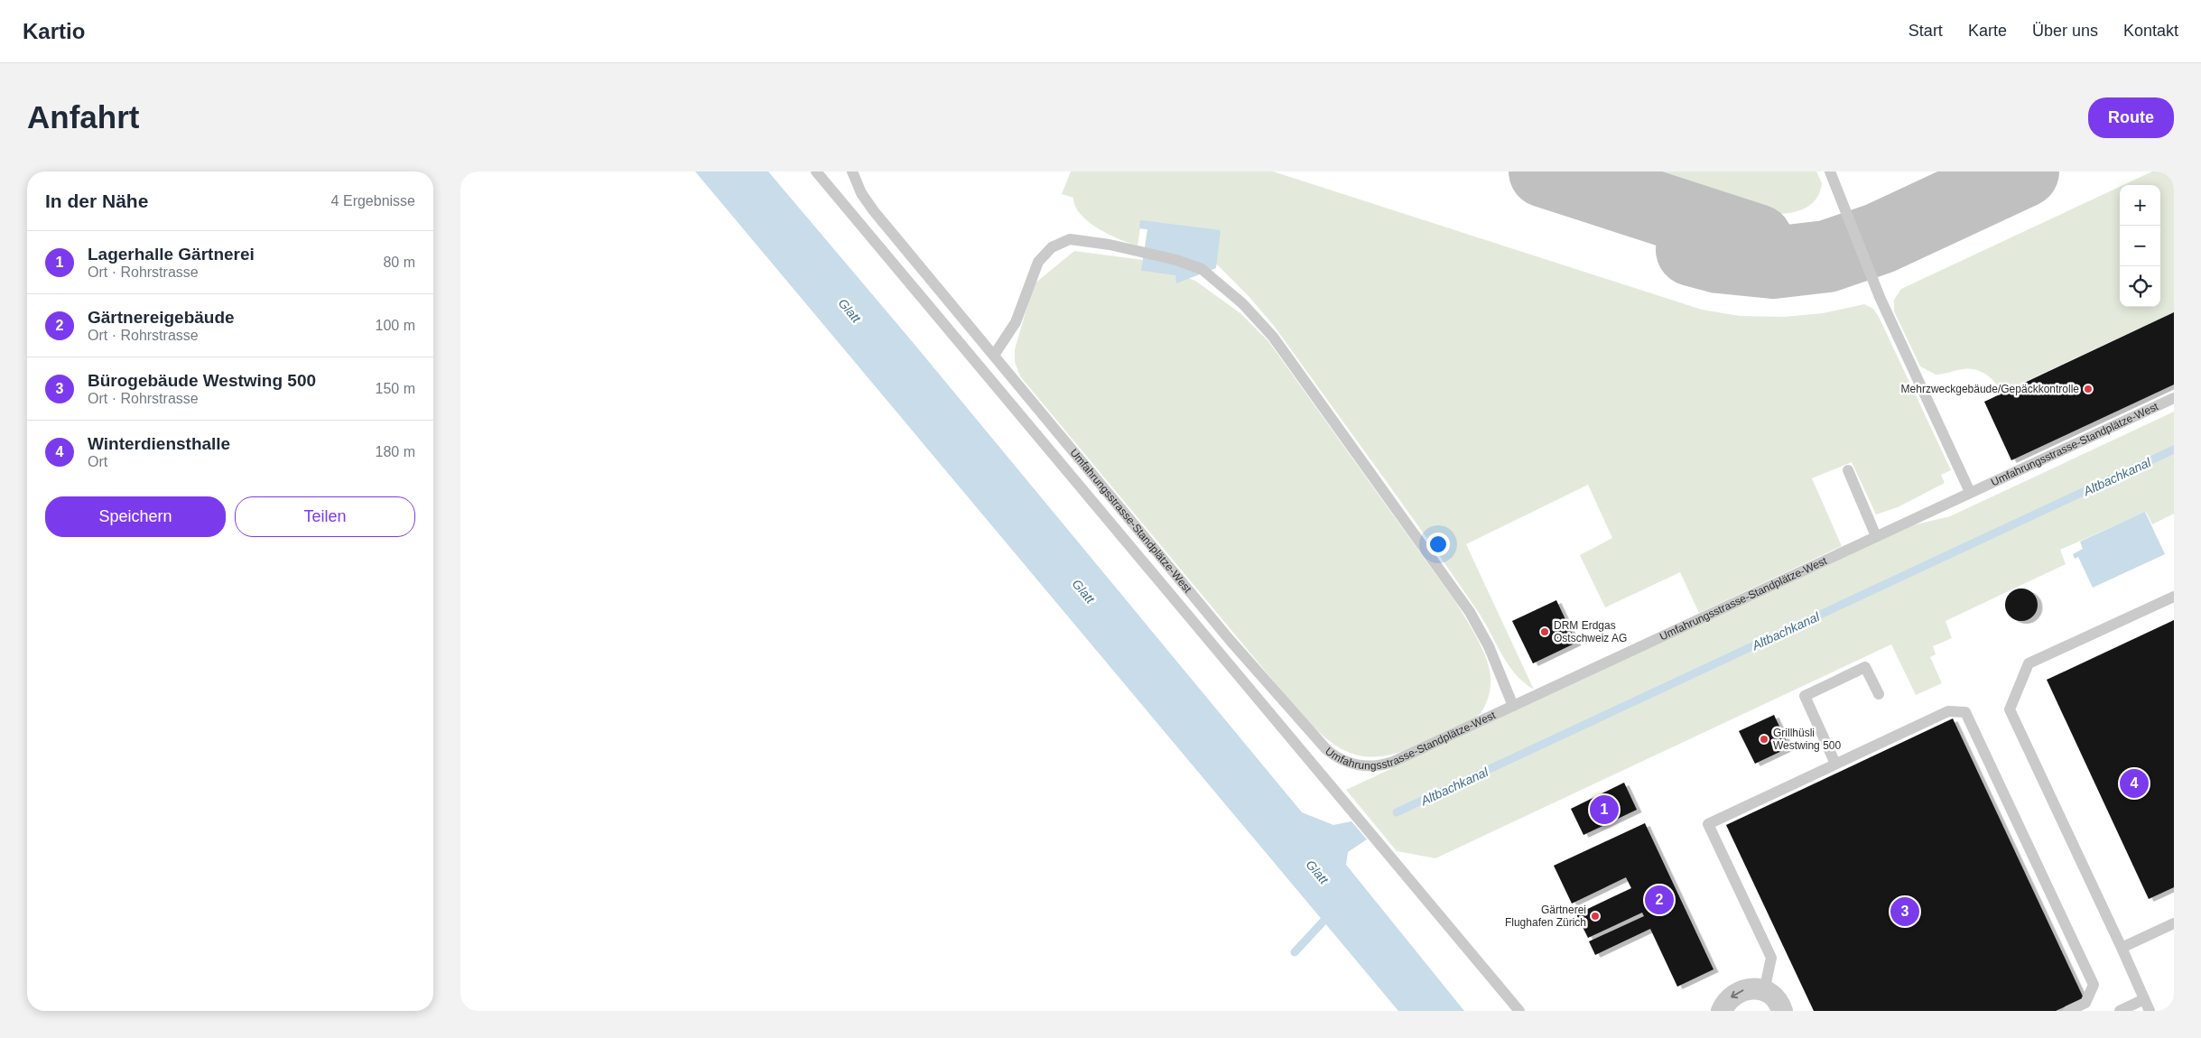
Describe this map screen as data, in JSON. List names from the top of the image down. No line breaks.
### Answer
{"streets":{"lane":["Umfahrungsstrasse-Standplätze-West"]},"water":["Glatt","Altbachkanal"],"places":["Mehrzweckgebäude/Gepäckkontrolle","DRM Erdgas Ostschweiz AG","Grillhüsli Westwing 500","Gärtnerei Flughafen Zürich"],"page":{"header":"Kartio","nav":["Start","Karte","Über uns","Kontakt"],"buttons":["Route",["Speichern","Teilen"]],"title":"Anfahrt","heading":["In der Nähe","4 Ergebnisse"],"map_buttons":["+","−"],"list":[{"mark":"1","name":"Lagerhalle Gärtnerei","note":"Ort · Rohrstrasse","value":"80 m"},{"mark":"2","name":"Gärtnereigebäude","note":"Ort · Rohrstrasse","value":"100 m"},{"mark":"3","name":"Bürogebäude Westwing 500","note":"Ort · Rohrstrasse","value":"150 m"},{"mark":"4","name":"Winterdiensthalle","note":"Ort","value":"180 m"}],"pins":["4","1","2","3"]}}
